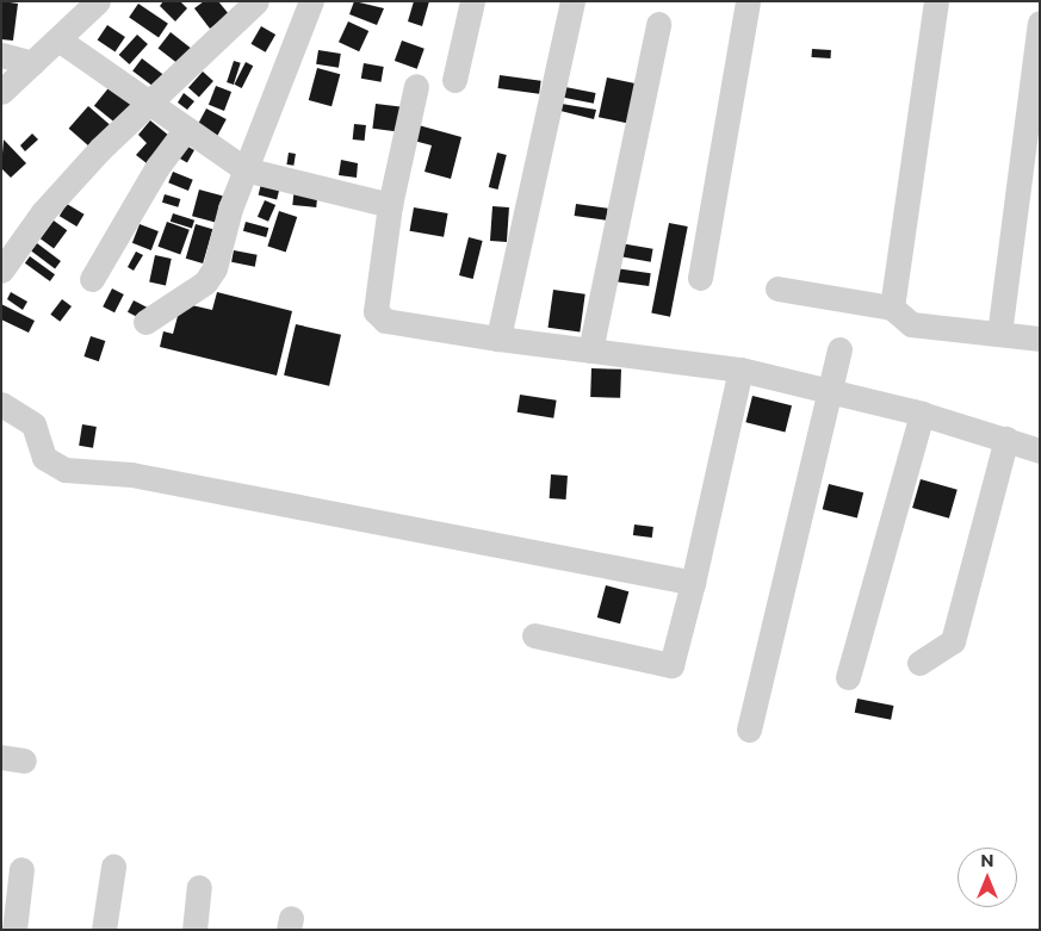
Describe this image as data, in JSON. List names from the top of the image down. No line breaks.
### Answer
{"north":"top"}
